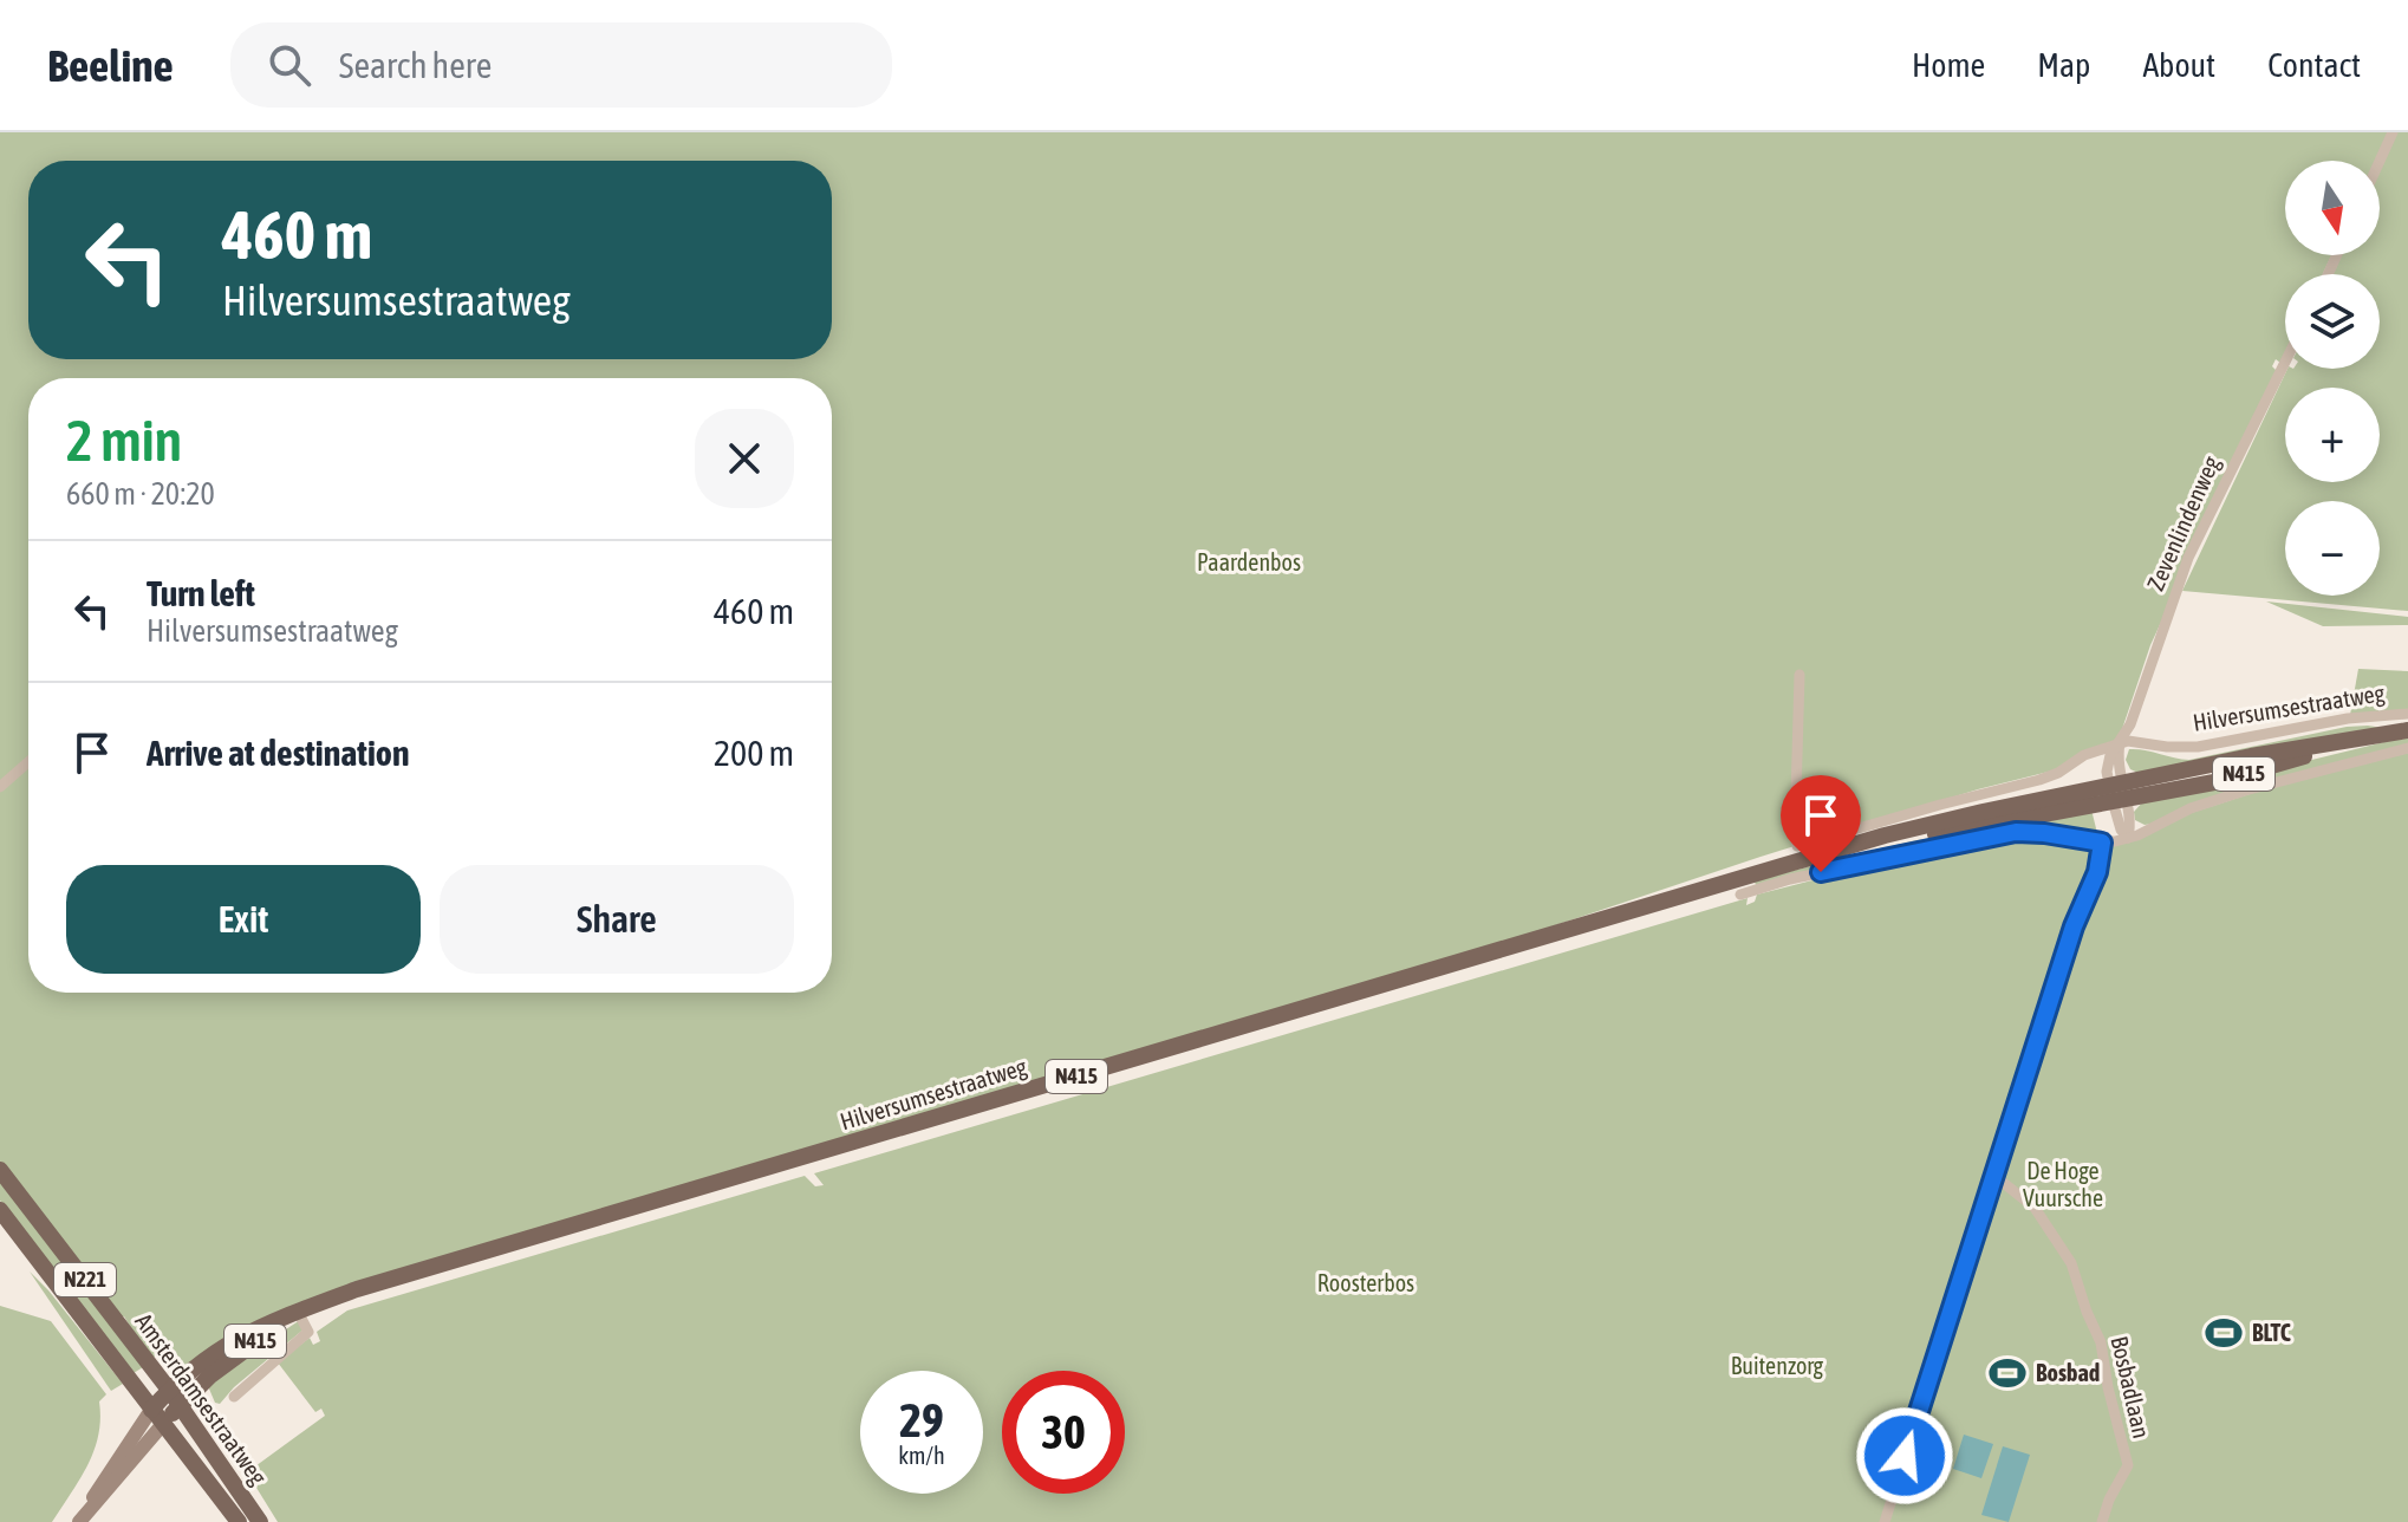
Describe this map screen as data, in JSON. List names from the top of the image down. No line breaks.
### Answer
{"streets":{"main road":["Hilversumsestraatweg","N415","N221","Amsterdamsestraatweg"],"street":["Zevenlindenweg","Bosbadlaan"]},"crossings":[["Zevenlindenweg","Hilversumsestraatweg"],["Hilversumsestraatweg","N415"],["Hilversumsestraatweg","Amsterdamsestraatweg"],["N415","Amsterdamsestraatweg"]],"parks":["Paardenbos","De Hoge Vuursche","Roosterbos","Buitenzorg"],"places":{"sports":["BLTC","Bosbad"]},"north":"bottom","page":{"header":"Beeline","search":"Search here","nav":["Home","Map","About","Contact"],"map_buttons":["+","−"],"turn":["460 m","Hilversumsestraatweg"],"heading":["2 min","660 m · 20:20"],"list":[{"name":"Turn left","note":"Hilversumsestraatweg","value":"460 m"},{"name":"Arrive at destination","value":"200 m"}],"buttons":["Exit","Share"],"speed":"29 km/h","limit":"30"}}
